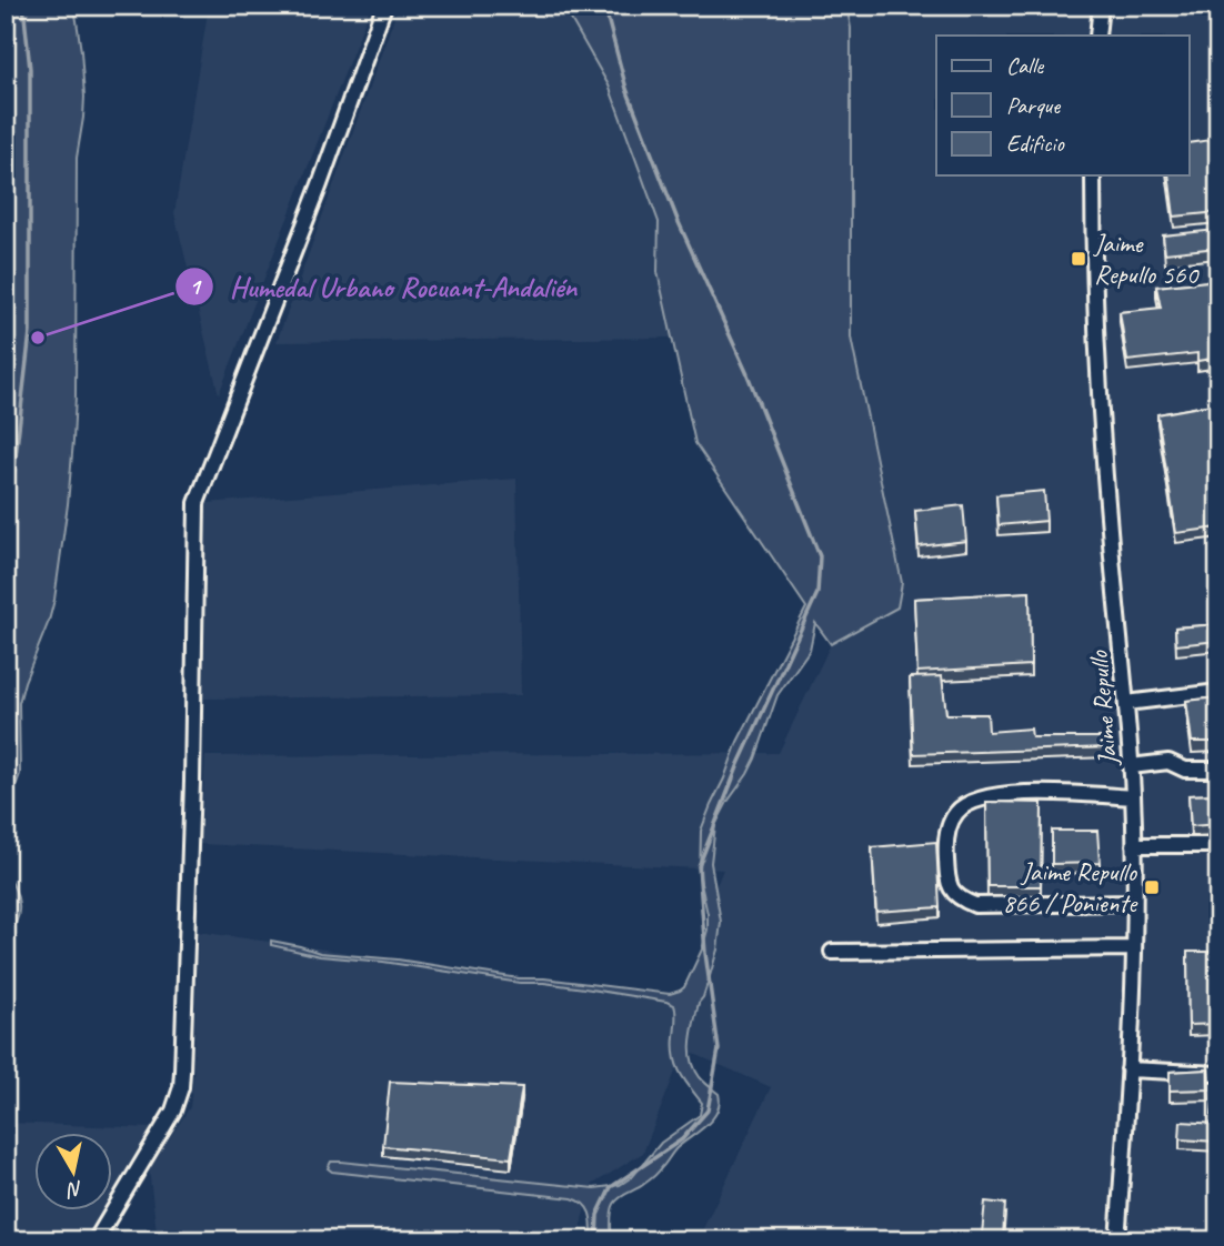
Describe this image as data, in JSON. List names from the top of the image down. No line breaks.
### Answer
{"streets":{"street":["Jaime Repullo"]},"places":{"transit":["Jaime Repullo 560","Jaime Repullo 866 / Poniente"],"other":["Humedal Urbano Rocuant-Andalién"]},"legend":["Calle","Parque","Edificio"],"north":"bottom"}
